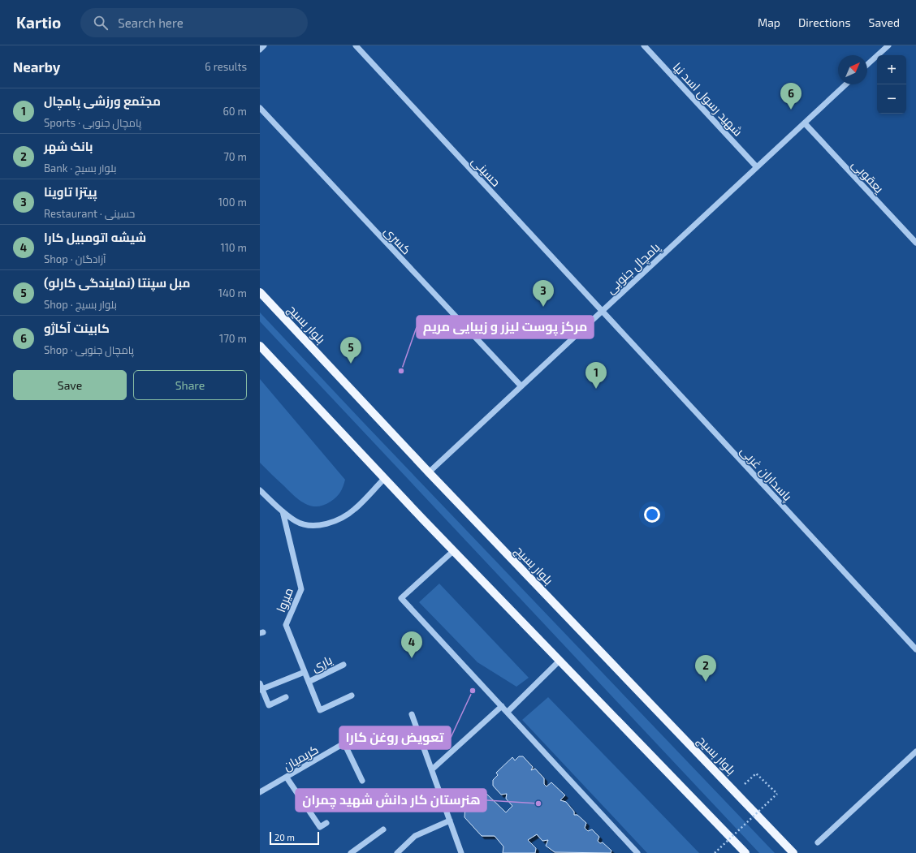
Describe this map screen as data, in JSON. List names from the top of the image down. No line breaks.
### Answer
{"streets":{"main road":["بلوار بسیج"],"street":["شهید رسول اسد نیا","حسینی","یعقوبی","کسری","پامچال جنوبی","پاسداران غربی","میروا","یاری","کریمیان"]},"crossings":[["شهید رسول اسد نیا","پامچال جنوبی"],["حسینی","پامچال جنوبی"],["حسینی","پاسداران غربی"],["یعقوبی","پامچال جنوبی"],["کسری","پامچال جنوبی"],["پامچال جنوبی","بلوار بسیج"],["پامچال جنوبی","پاسداران غربی"],["میروا","یاری"]],"places":["مرکز پوست لیزر و زیبایی مریم","تعویض روغن کارا","هنرستان کار دانش شهید چمران"],"scale_bar":"20 m","north":"top right","page":{"header":"Kartio","search":"Search here","nav":["Map","Directions","Saved"],"heading":["Nearby","6 results"],"map_buttons":["+","−"],"pins":["6","3","5","1","4","2"],"list":[{"mark":"1","name":"مجتمع ورزشی پامچال","note":"Sports · پامچال جنوبی","value":"60 m"},{"mark":"2","name":"بانک شهر","note":"Bank · بلوار بسیج","value":"70 m"},{"mark":"3","name":"پیتزا تاوینا","note":"Restaurant · حسینی","value":"100 m"},{"mark":"4","name":"شیشه اتومبیل کارا","note":"Shop · آزادگان","value":"110 m"},{"mark":"5","name":"مبل سپنتا (نمایندگی کارلو)","note":"Shop · بلوار بسیج","value":"140 m"},{"mark":"6","name":"کابینت آکاژو","note":"Shop · پامچال جنوبی","value":"170 m"}],"buttons":["Save","Share"],"scale":"20 m"}}
